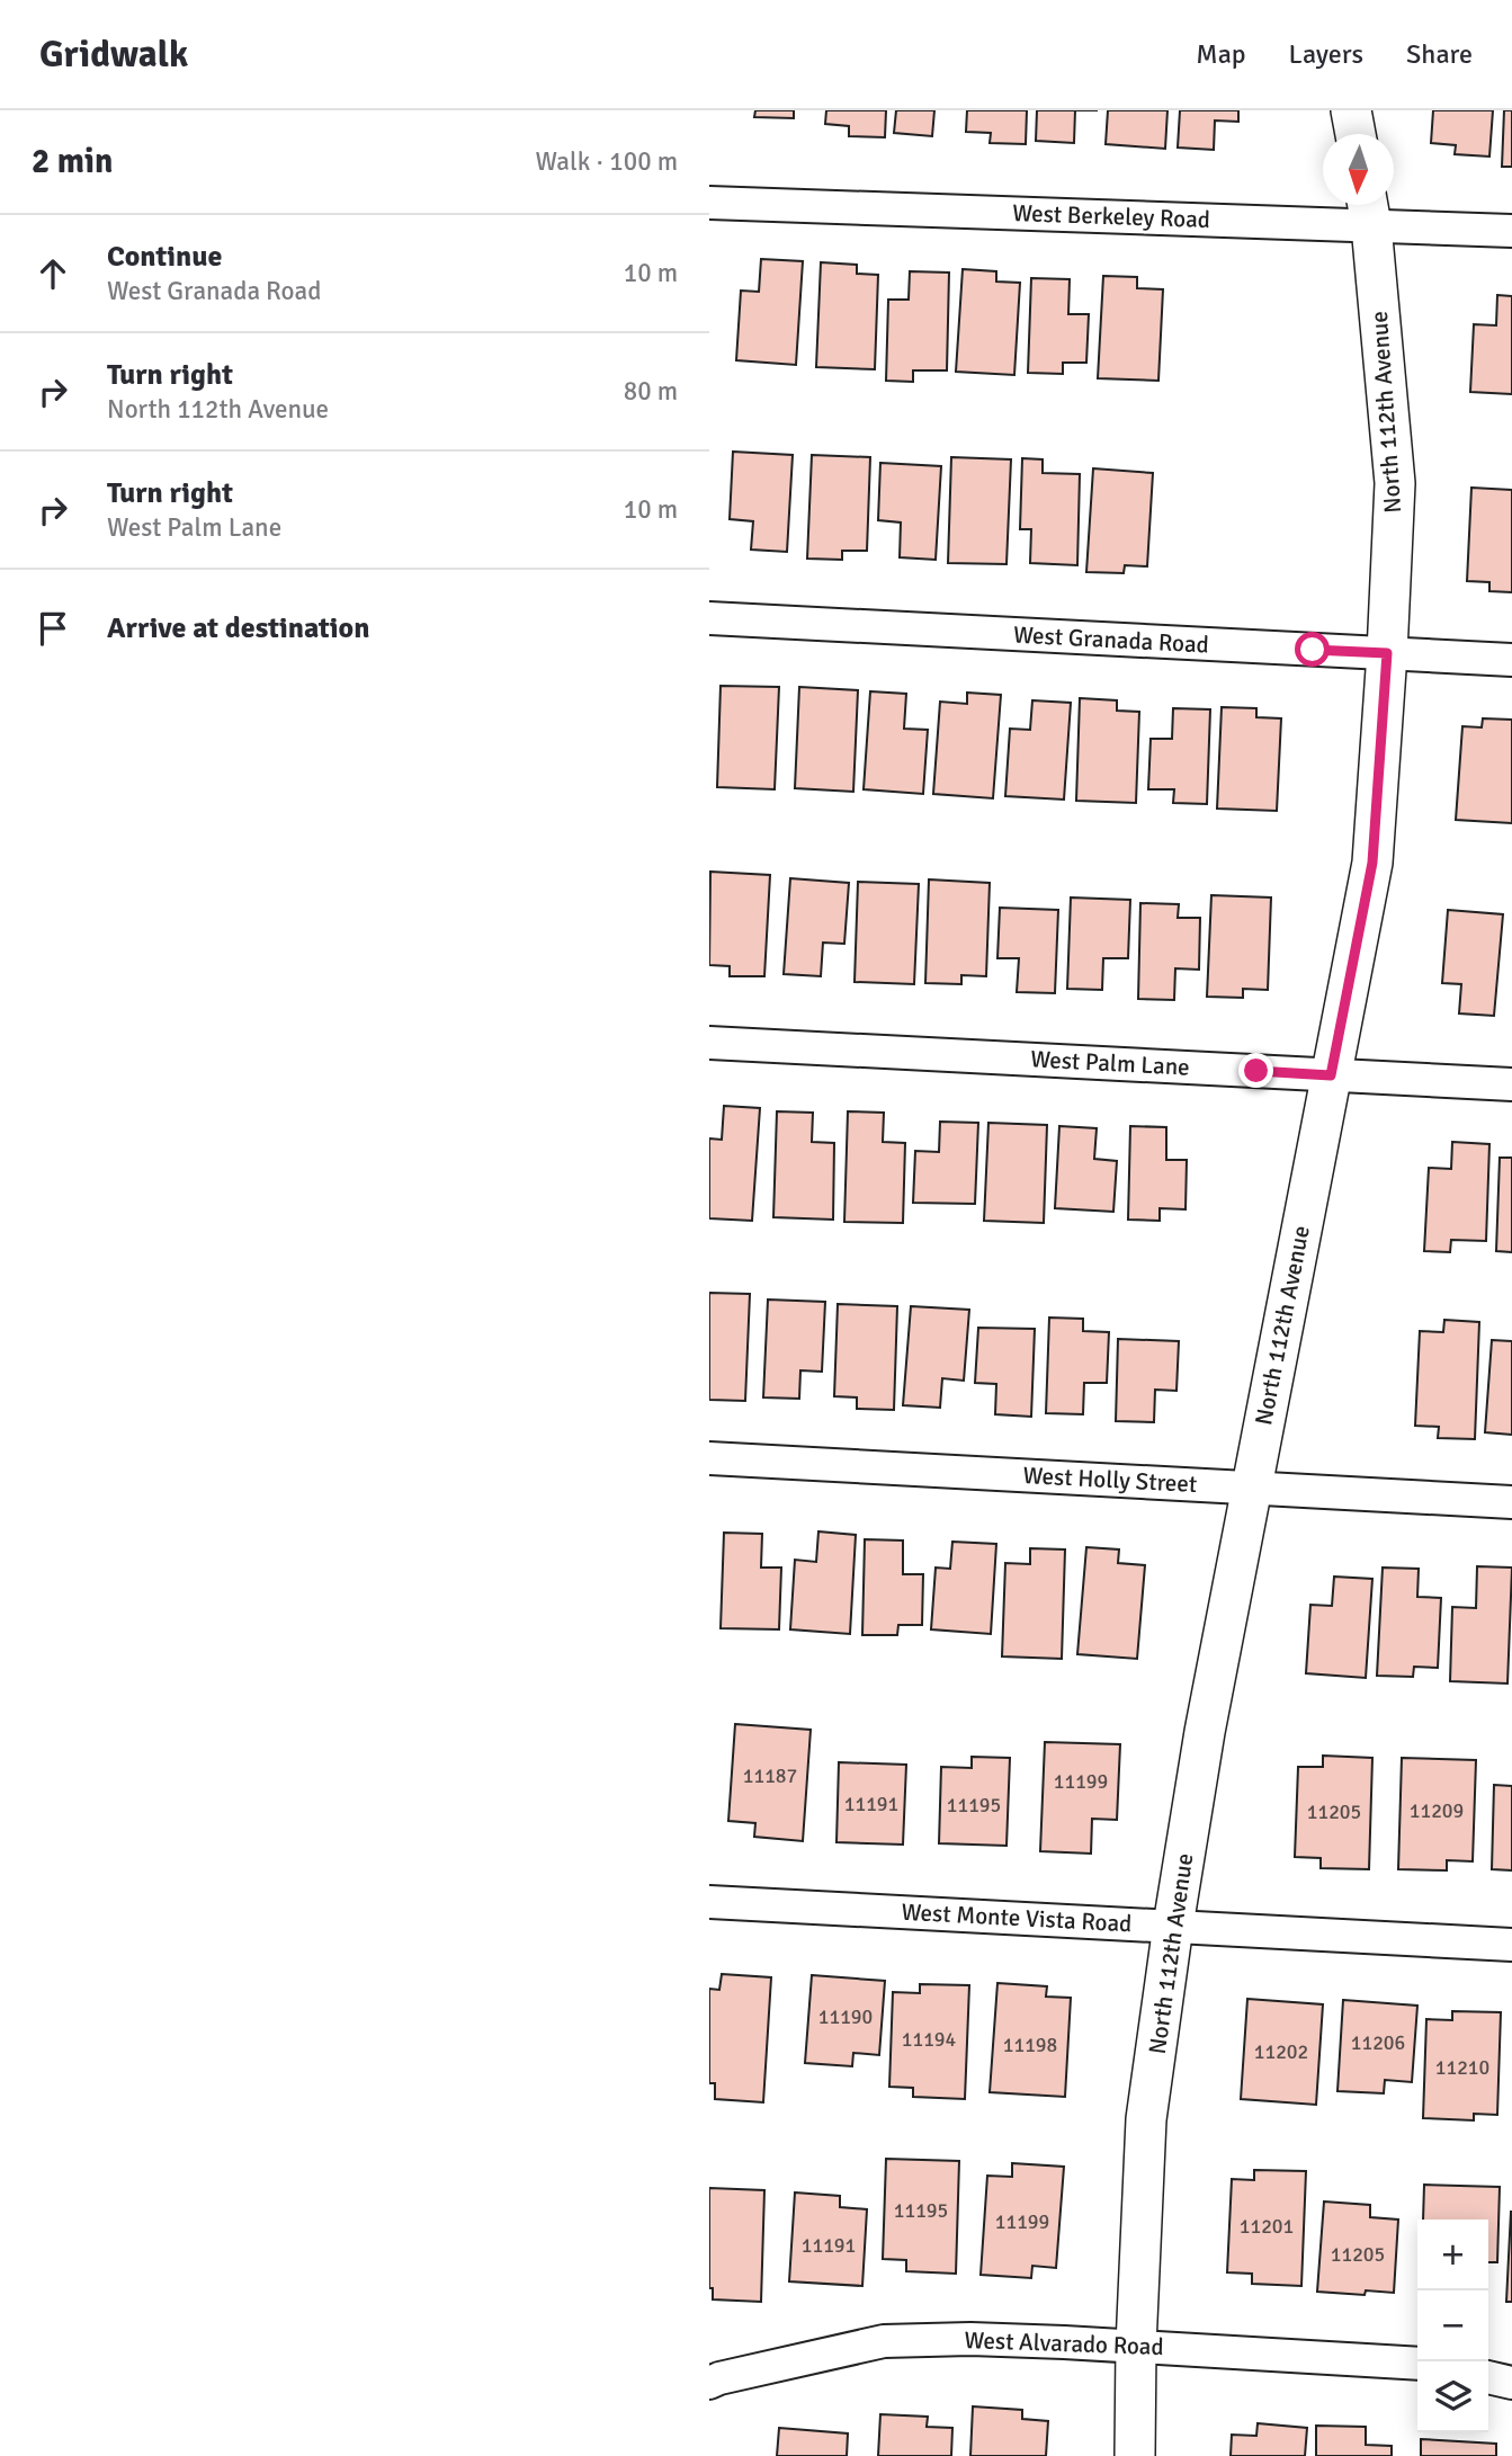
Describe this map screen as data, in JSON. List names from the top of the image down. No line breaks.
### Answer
{"streets":{"street":["West Berkeley Road","North 112th Avenue","West Granada Road","West Palm Lane","West Holly Street","West Monte Vista Road","West Alvarado Road"]},"crossings":[["West Berkeley Road","North 112th Avenue"],["North 112th Avenue","West Granada Road"],["North 112th Avenue","West Palm Lane"],["North 112th Avenue","West Holly Street"],["North 112th Avenue","West Monte Vista Road"],["North 112th Avenue","West Alvarado Road"]],"house_numbers":["11187","11199","11191","11195","11209","11205","11190","11194","11206","11198","11202","11210","11195","11199","11201","11191","11205"],"north":"bottom","page":{"header":"Gridwalk","nav":["Map","Layers","Share"],"heading":["2 min","Walk · 100 m"],"list":[["Continue","West Granada Road","10 m"],["Turn right","North 112th Avenue","80 m"],["Turn right","West Palm Lane","10 m"],"Arrive at destination"],"map_buttons":["+","−"]}}
